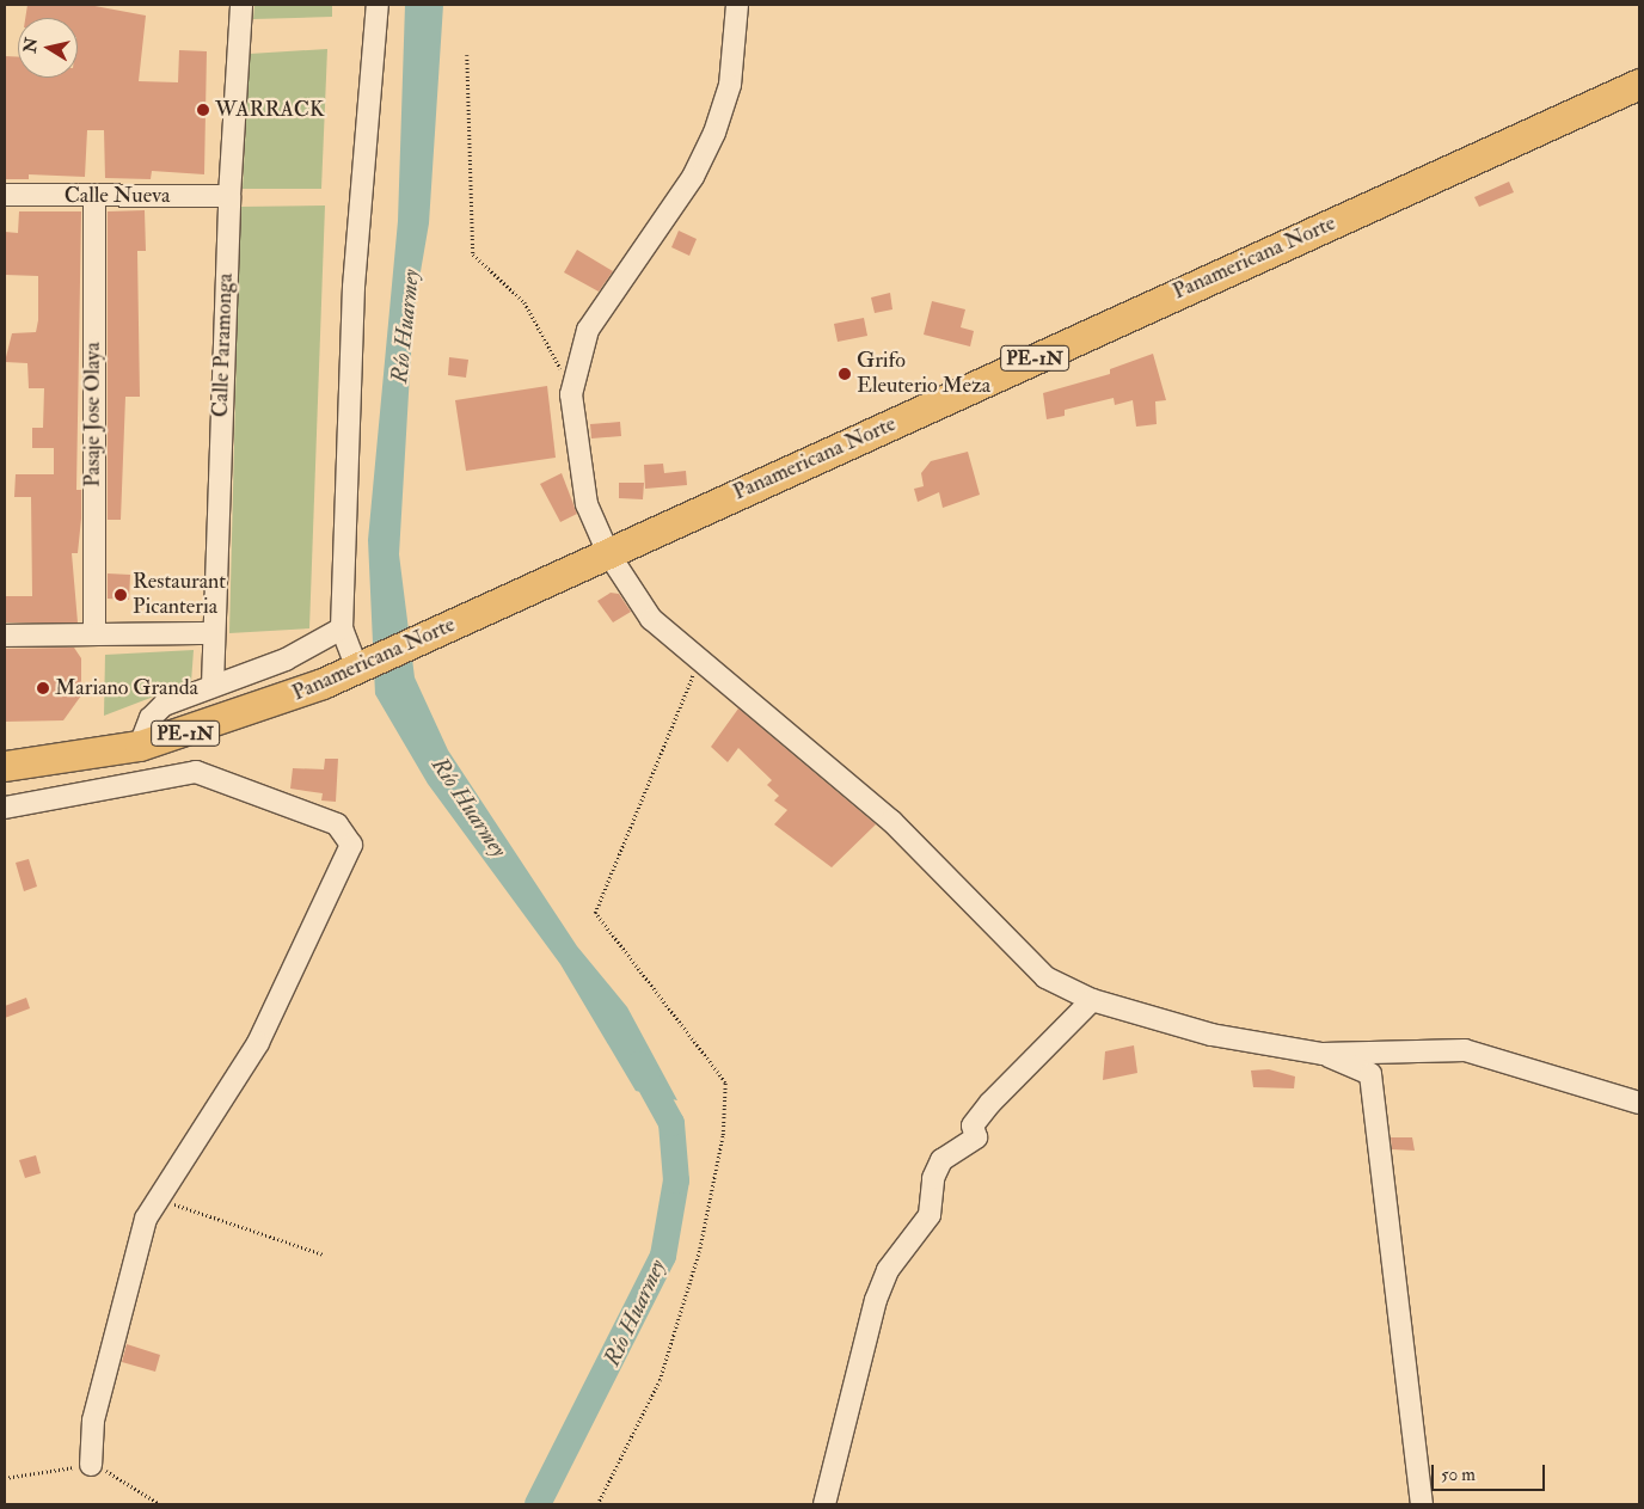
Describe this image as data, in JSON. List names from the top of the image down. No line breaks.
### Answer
{"streets":{"highway":["Panamericana Norte","PE-1N"],"street":["Calle Nueva","Calle Paramonga","Pasaje Jose Olaya"]},"crossings":[["Calle Nueva","Calle Paramonga"],["Calle Nueva","Pasaje Jose Olaya"]],"water":["Río Huarmey"],"places":["WARRACK","Grifo Eleuterio Meza","Restaurant Picanteria","Mariano Granda"],"scale_bar":"50 m","north":"left"}
